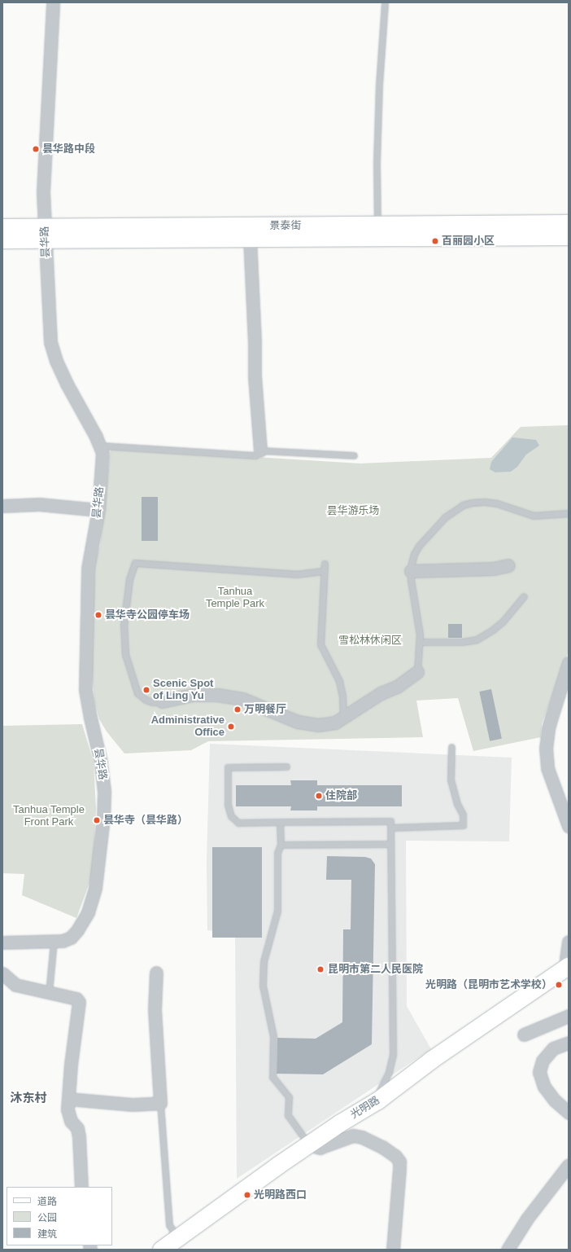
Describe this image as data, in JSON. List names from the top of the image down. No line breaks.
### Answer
{"streets":{"street":["景泰街","昙华路","光明路"]},"crossings":[["景泰街","昙华路"]],"districts":["沐东村"],"parks":["昙华游乐场","Tanhua Temple Park","雪松林休闲区","Tanhua Temple Front Park"],"places":["昙华路中段","百丽园小区","昙华寺公园停车场","Scenic Spot of Ling Yu","万明餐厅","Administrative Office","住院部","昙华寺（昙华路）","昆明市第二人民医院","光明路（昆明市艺术学校）","光明路西口"],"legend":["道路","公园","建筑"]}
